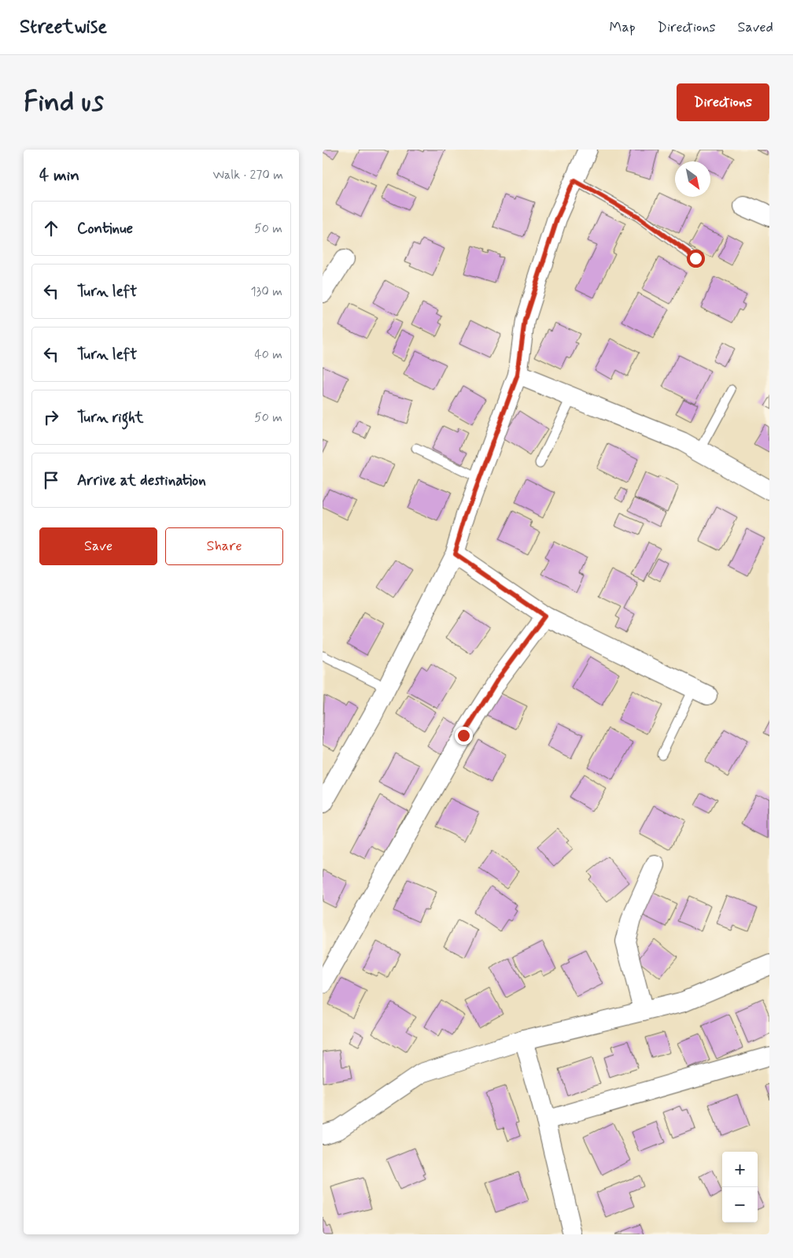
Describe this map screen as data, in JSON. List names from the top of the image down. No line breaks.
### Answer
{"north":"bottom right","page":{"header":"Streetwise","nav":["Map","Directions","Saved"],"buttons":["Directions",["Save","Share"]],"title":"Find us","heading":["4 min","Walk · 270 m"],"list":[["Continue","50 m"],["Turn left","130 m"],["Turn left","40 m"],["Turn right","50 m"],"Arrive at destination"],"map_buttons":["+","−"]}}
